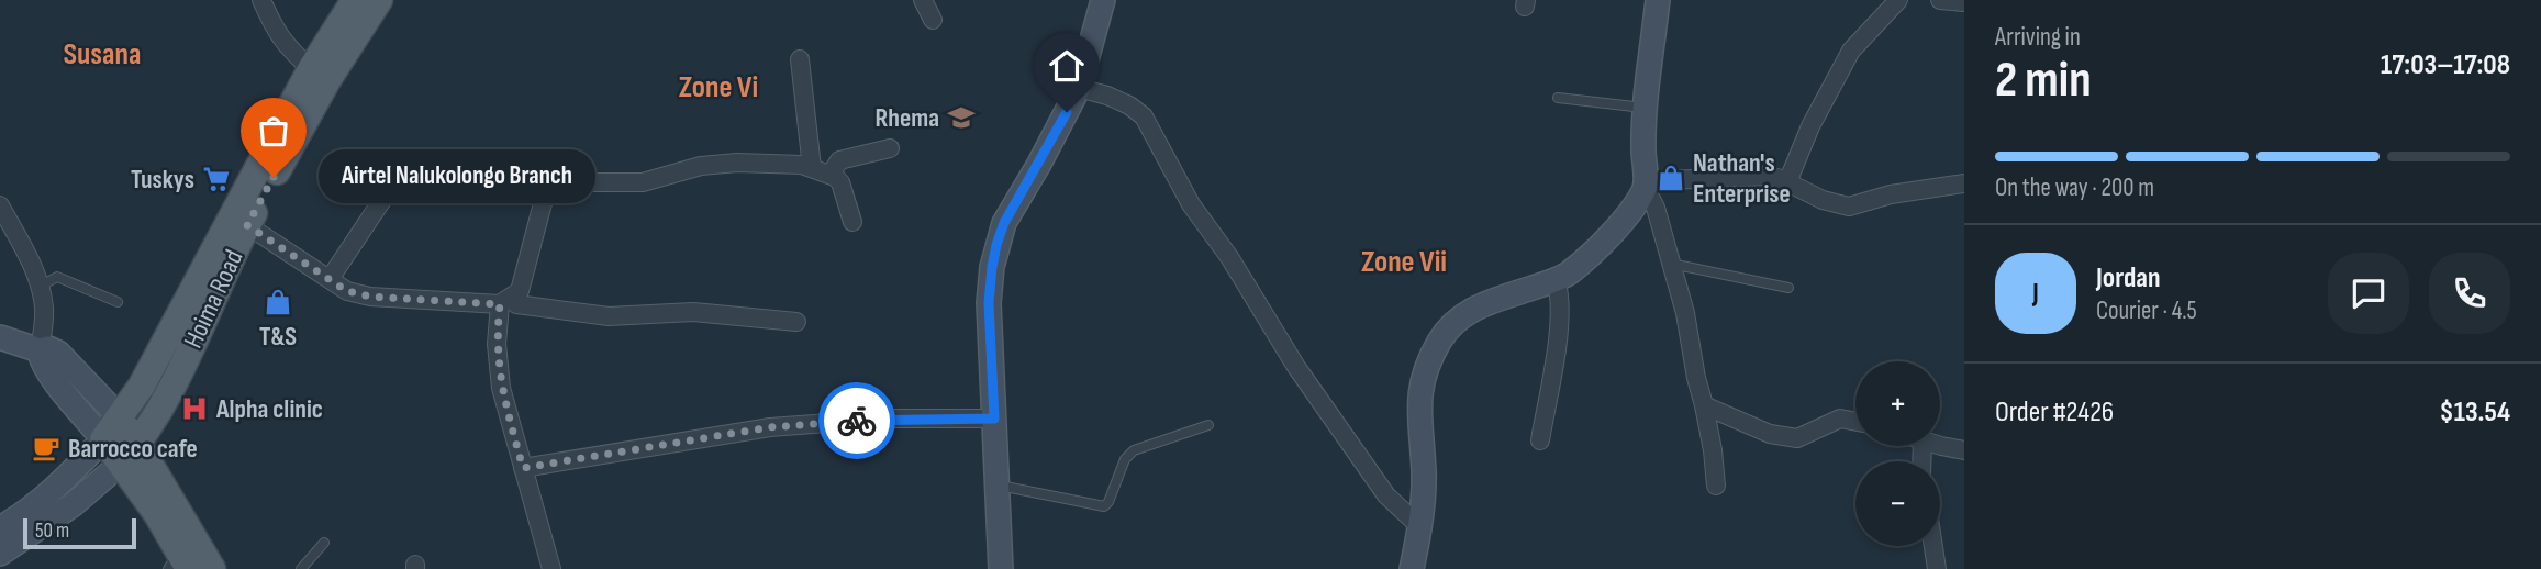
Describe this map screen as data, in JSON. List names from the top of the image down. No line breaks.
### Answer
{"streets":{"main road":["Hoima Road"]},"districts":["Susana","Zone Vi","Zone Vii"],"places":{"school or university":["Rhema"],"other":["Airtel Nalukolongo Branch"],"shop":["Nathan's Enterprise","T&S"],"supermarket":["Tuskys"],"hospital":["Alpha clinic"],"cafe":["Barrocco cafe"]},"scale_bar":"50 m","page":{"heading":["2 min","Arriving in","17:03–17:08"],"panel":["Jordan","Courier · 4.5","Order #2426","$13.54"],"bar":"On the way · 200 m","bubble":"Airtel Nalukolongo Branch","round":"J","map_buttons":["+","−"],"scale":"50 m"}}
